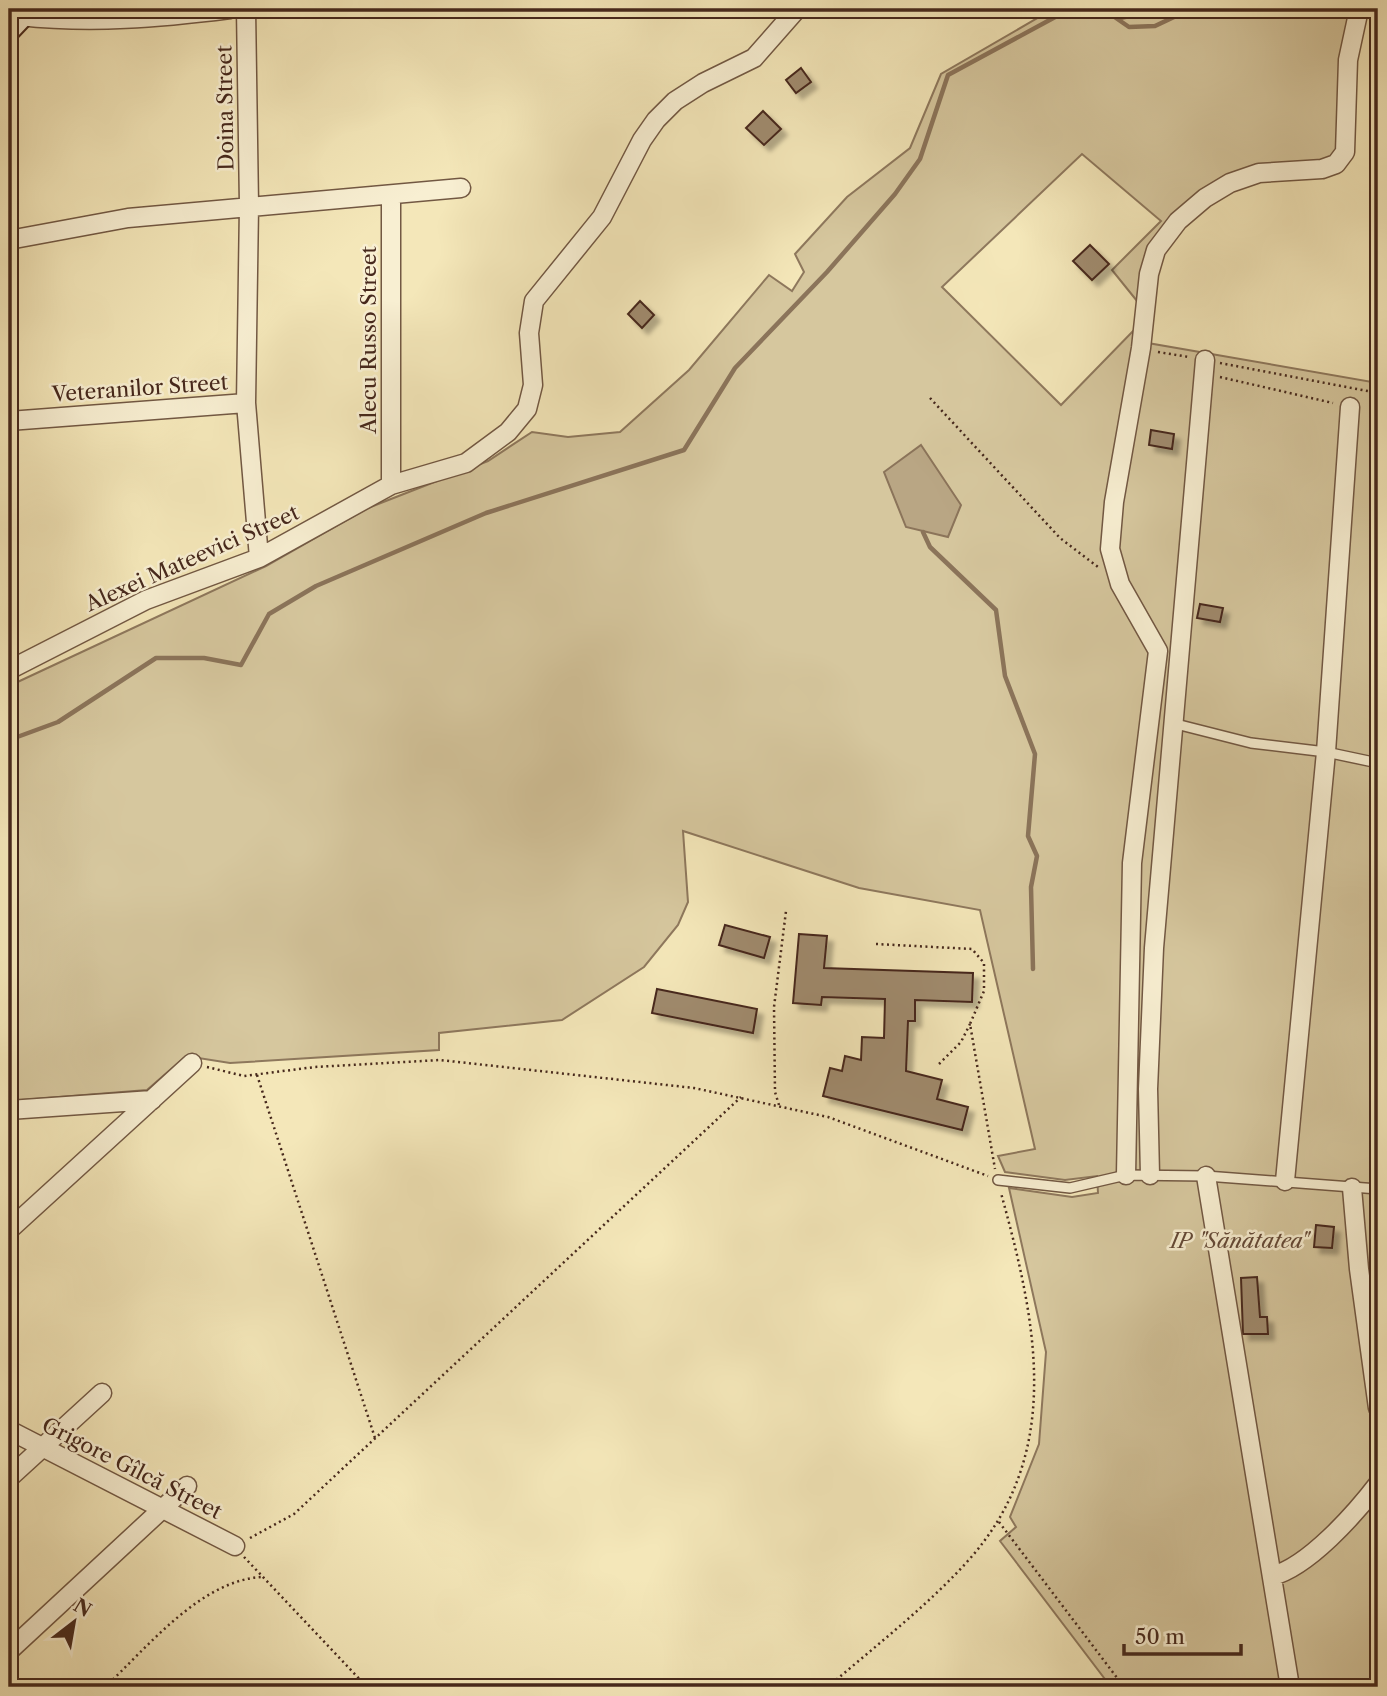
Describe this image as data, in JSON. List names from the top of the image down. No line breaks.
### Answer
{"streets":{"street":["Doina Street","Alecu Russo Street","Veteranilor Street","Alexei Mateevici Street","Grigore Gîlcă Street"]},"crossings":[["Alecu Russo Street","Alexei Mateevici Street"],["Veteranilor Street","Alexei Mateevici Street"]],"parks":["IP \"Sănătatea\""],"scale_bar":"50 m","north":"top right"}
